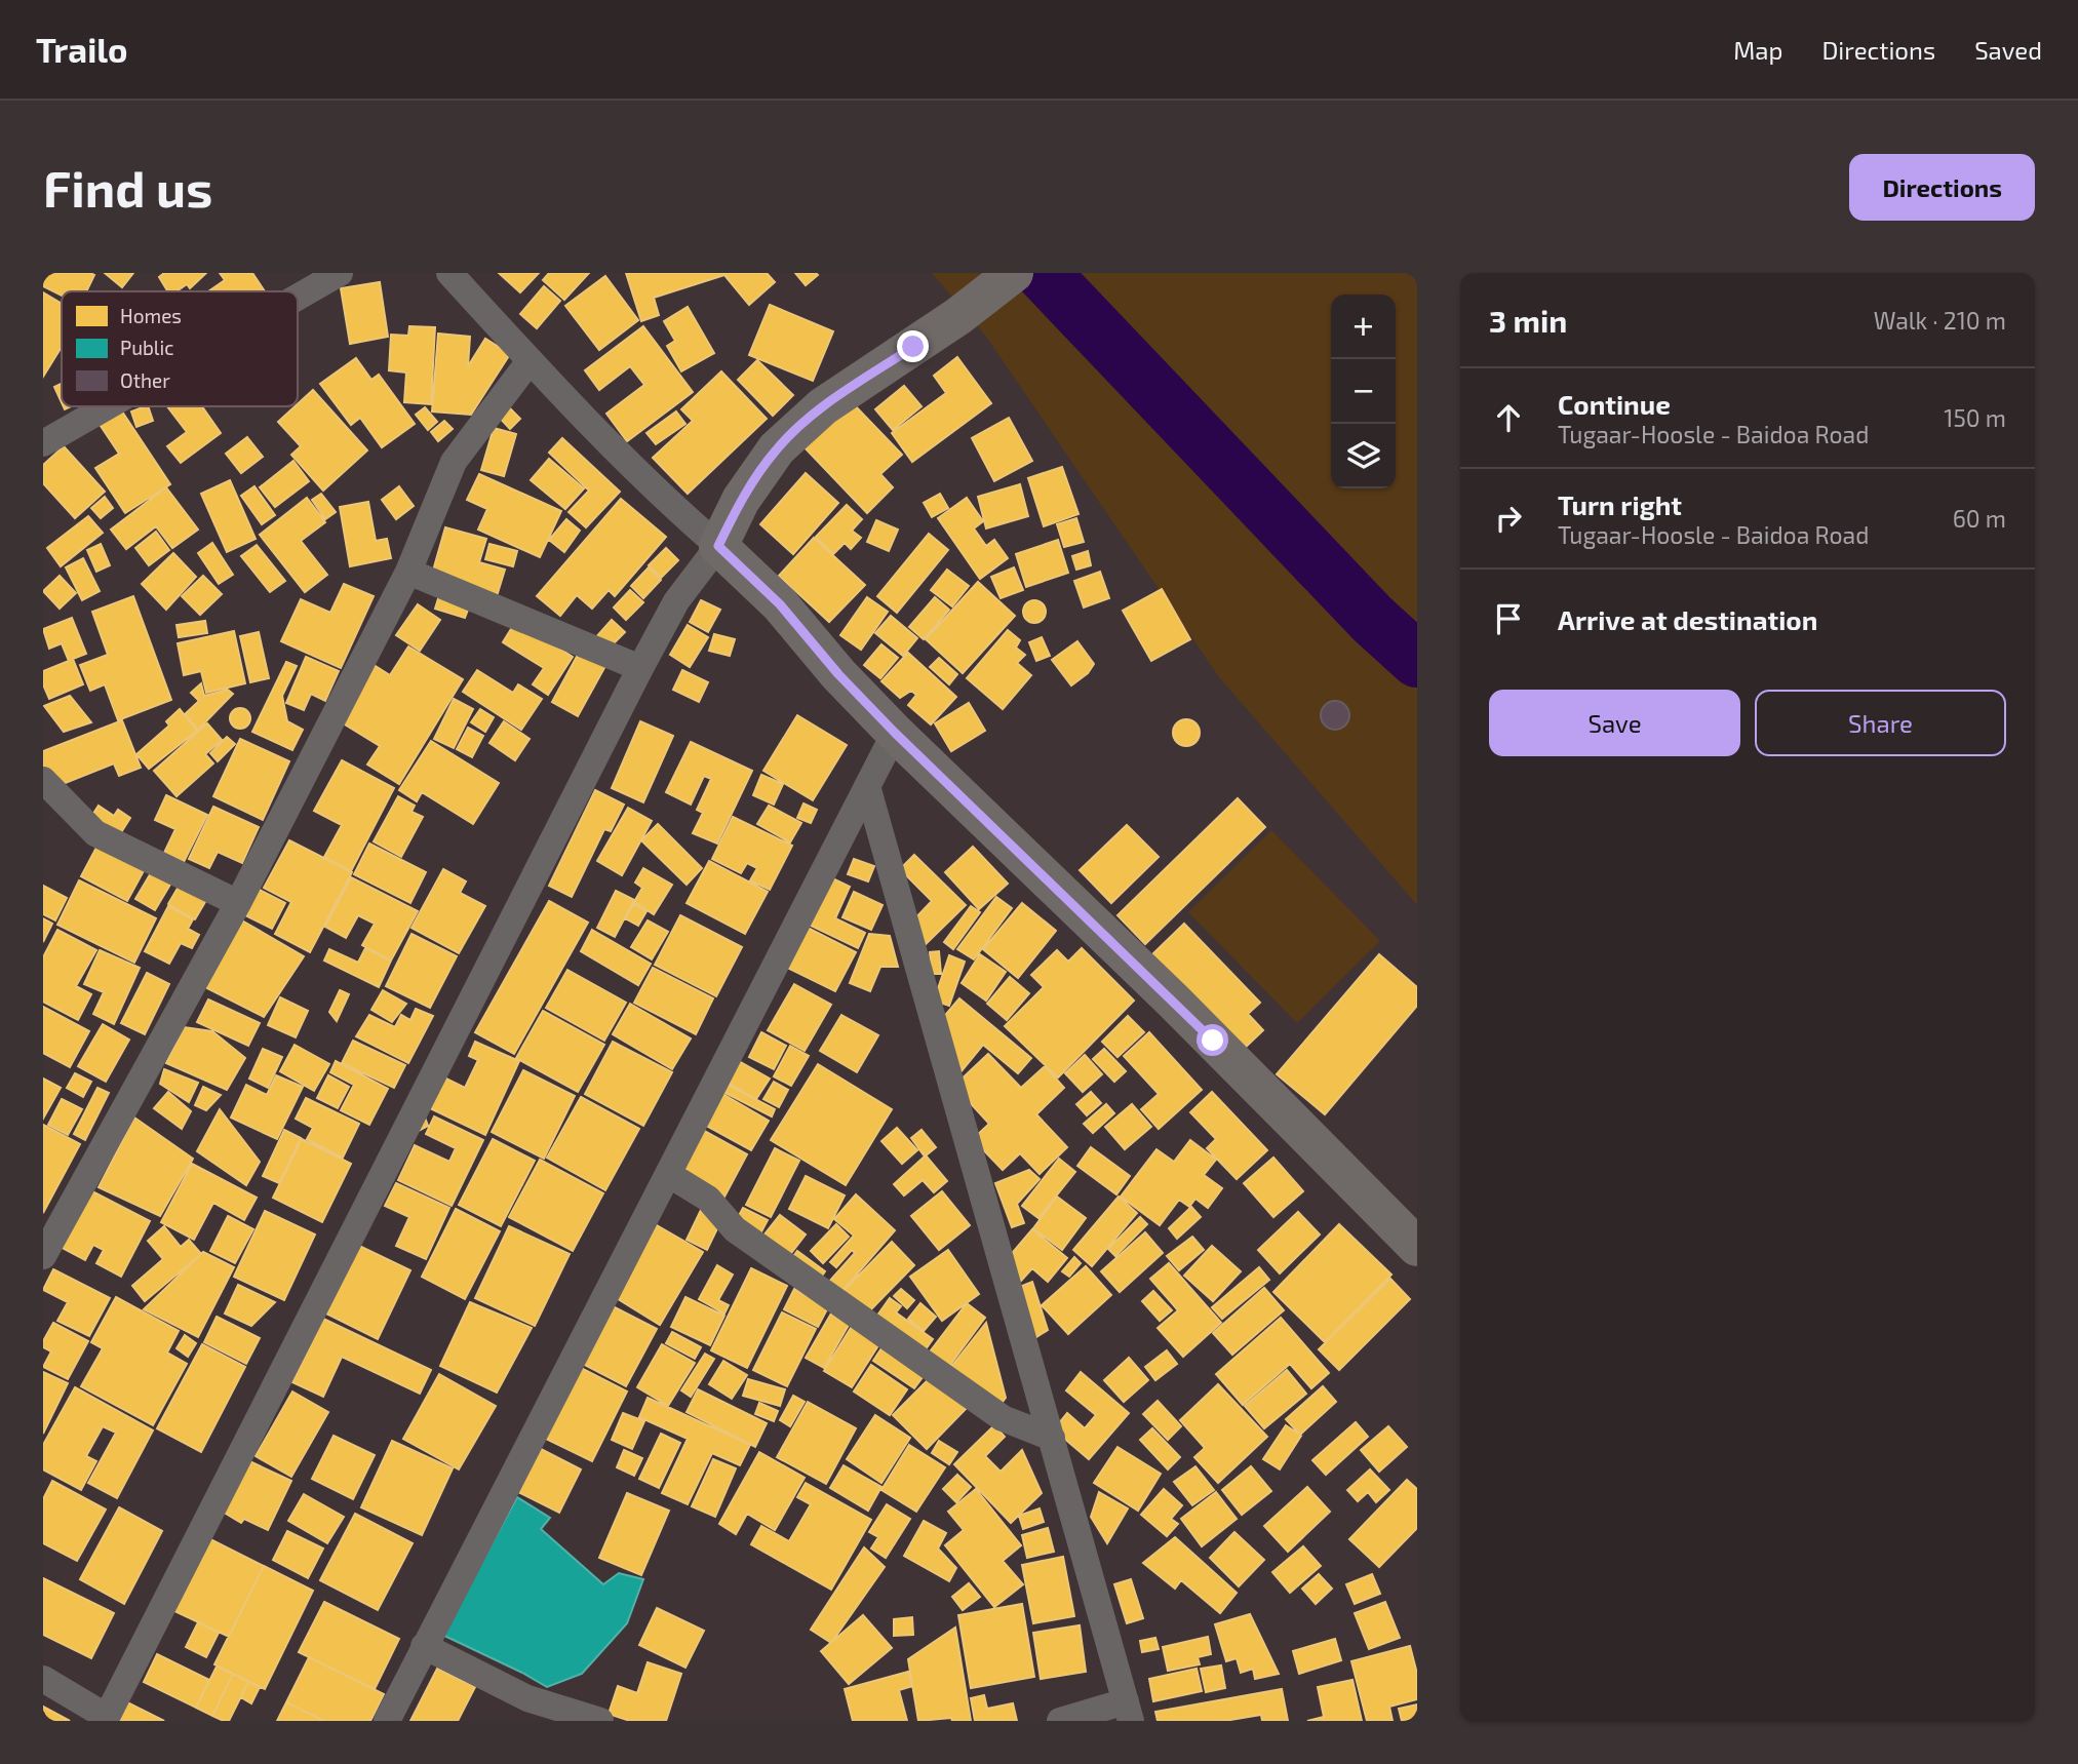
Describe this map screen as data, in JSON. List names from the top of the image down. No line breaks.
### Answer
{"legend":["Homes","Public","Other"],"page":{"header":"Trailo","nav":["Map","Directions","Saved"],"buttons":["Directions",["Save","Share"]],"title":"Find us","heading":["3 min","Walk · 210 m"],"map_buttons":["+","−"],"list":[["Continue","Tugaar-Hoosle - Baidoa Road","150 m"],["Turn right","Tugaar-Hoosle - Baidoa Road","60 m"],"Arrive at destination"]}}
